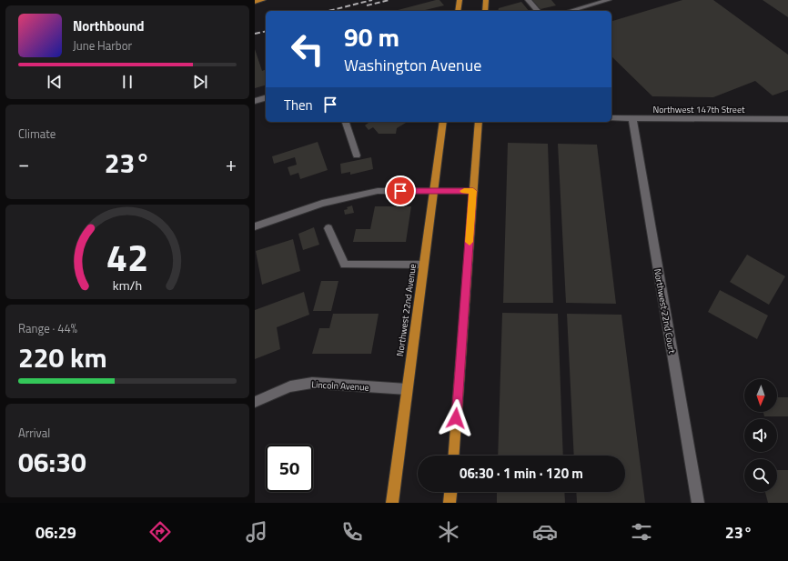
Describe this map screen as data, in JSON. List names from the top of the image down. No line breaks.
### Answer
{"streets":{"main road":["Northwest 22nd Avenue"],"street":["Northwest 147th Street","Northwest 22nd Court","Lincoln Avenue"]},"crossings":[["Northwest 147th Street","Northwest 22nd Court"],["Northwest 22nd Avenue","Lincoln Avenue"]],"north":"bottom","page":{"turn":["90 m","Washington Avenue"],"song":["Northbound","June Harbor"],"then":"Then","tile":["Climate",["Range · 44%","220 km"],["Arrival","06:30"]],"heat":["−","23°","+"],"limit":"50","trip":"06:30 · 1 min · 120 m","tabs":["06:29","23°"],"gauge":["42","km/h"]}}
